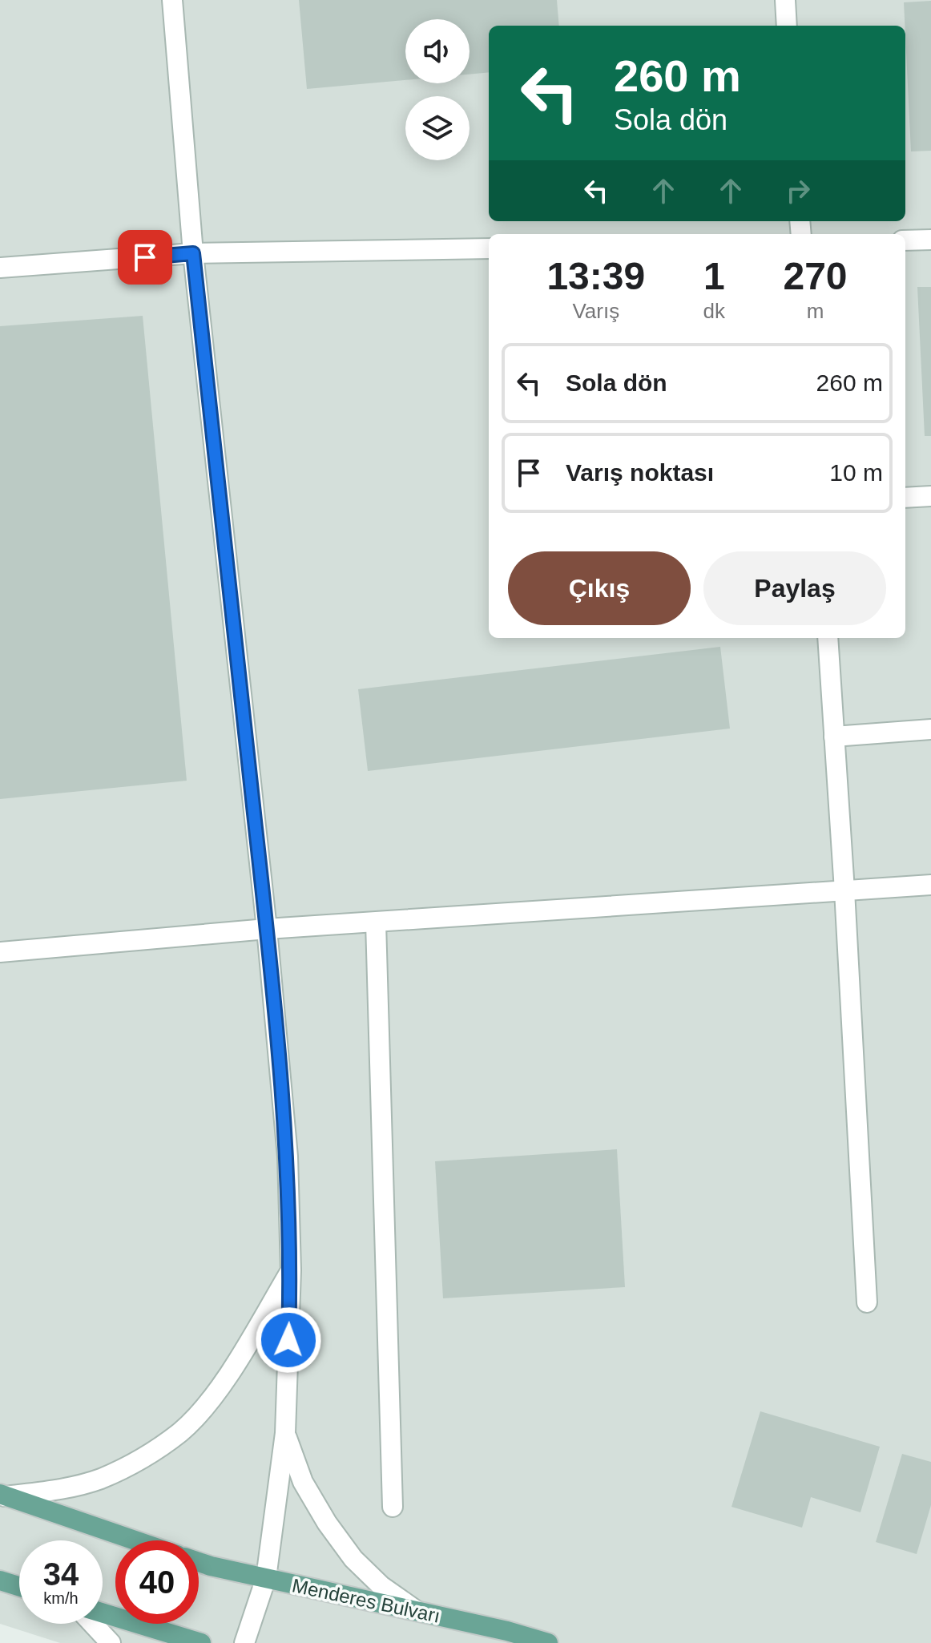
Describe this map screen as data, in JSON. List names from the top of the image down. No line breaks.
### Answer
{"streets":{"main road":["Menderes Bulvarı"]},"page":{"turn":["260 m","Sola dön"],"eta":["13:39","Varış","1","dk","270","m"],"list":[{"name":"Sola dön","value":"260 m"},{"name":"Varış noktası","value":"10 m"}],"buttons":["Çıkış","Paylaş"],"speed":"34 km/h","limit":"40"}}
